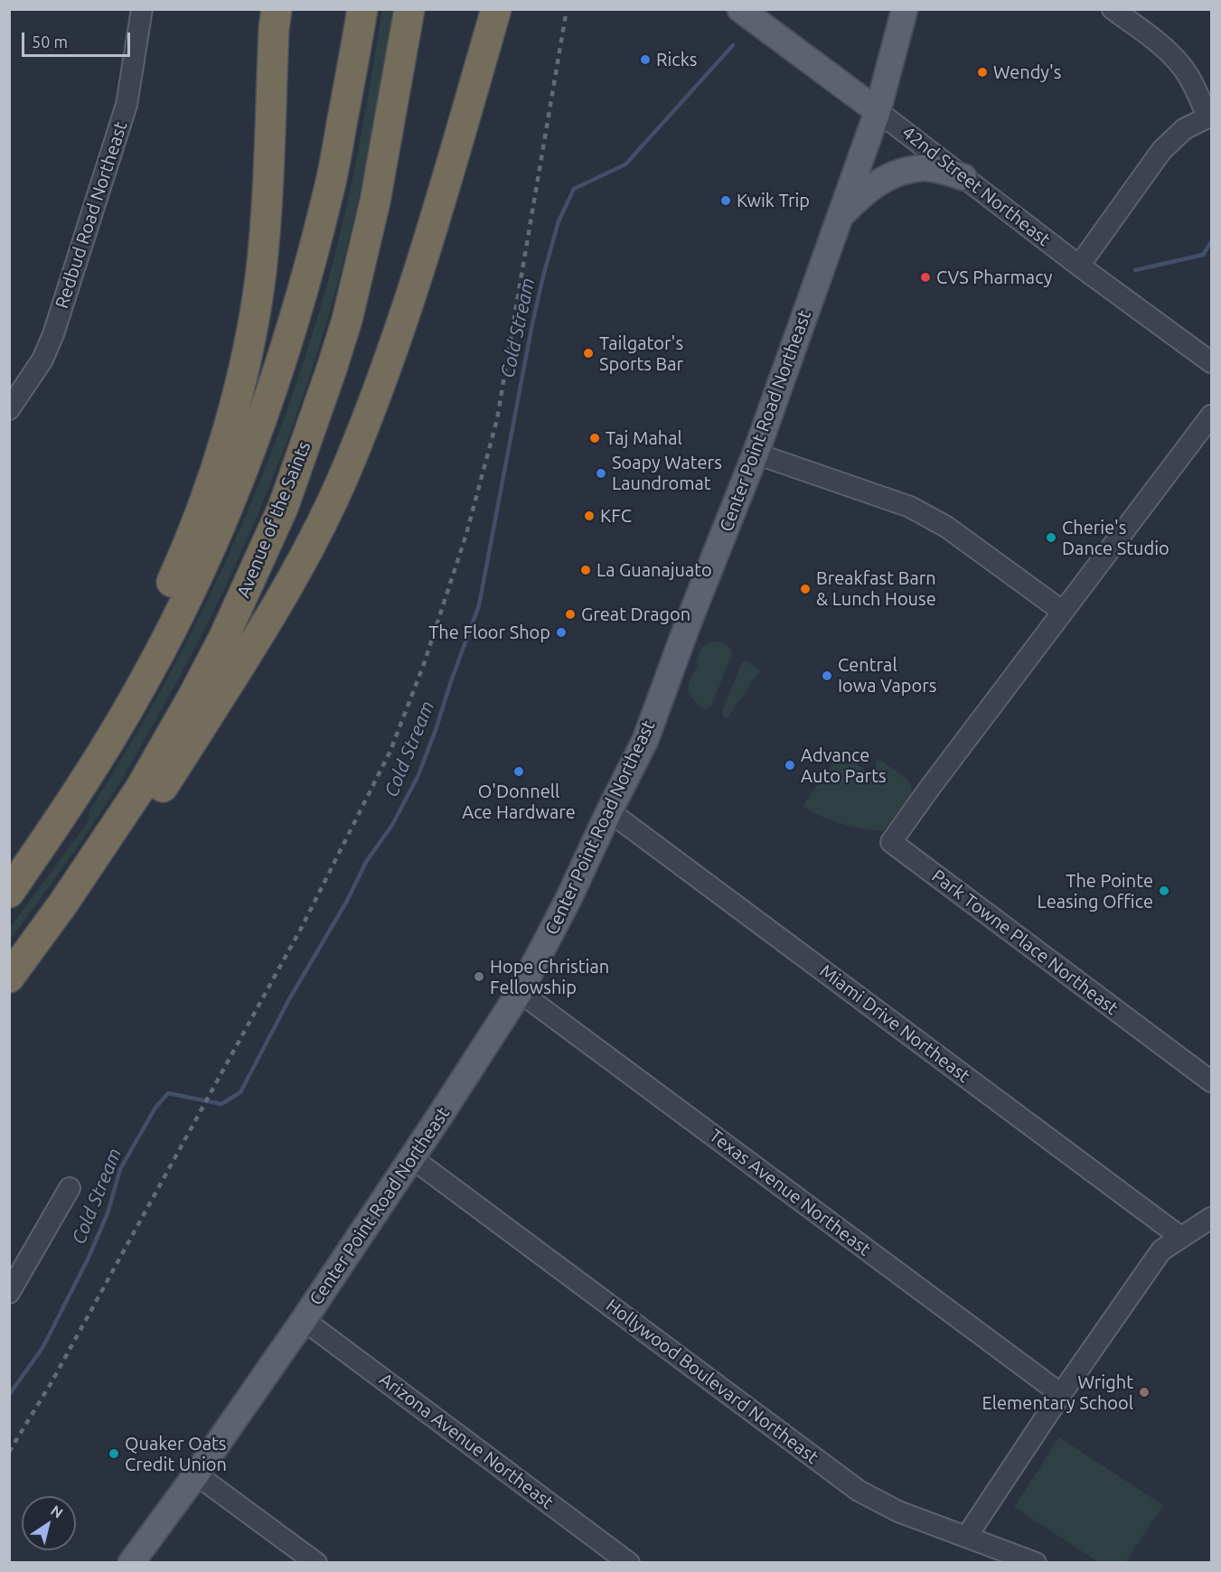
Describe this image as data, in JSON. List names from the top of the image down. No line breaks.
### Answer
{"streets":{"highway":["Avenue of the Saints"],"main road":["42nd Street Northeast","Center Point Road Northeast"],"street":["Redbud Road Northeast","Park Towne Place Northeast","Miami Drive Northeast","Texas Avenue Northeast","Hollywood Boulevard Northeast","Arizona Avenue Northeast"]},"crossings":[["42nd Street Northeast","Center Point Road Northeast"],["Center Point Road Northeast","Miami Drive Northeast"],["Center Point Road Northeast","Texas Avenue Northeast"],["Center Point Road Northeast","Hollywood Boulevard Northeast"],["Center Point Road Northeast","Arizona Avenue Northeast"]],"water":["Cold Stream"],"places":["Ricks","Wendy's","Kwik Trip","CVS Pharmacy","Tailgator's Sports Bar","Taj Mahal","Soapy Waters Laundromat","KFC","Cherie's Dance Studio","La Guanajuato","Breakfast Barn & Lunch House","Great Dragon","The Floor Shop","Central Iowa Vapors","Advance Auto Parts","O'Donnell Ace Hardware","The Pointe Leasing Office","Hope Christian Fellowship","Wright Elementary School","Quaker Oats Credit Union"],"scale_bar":"50 m","north":"top right"}
